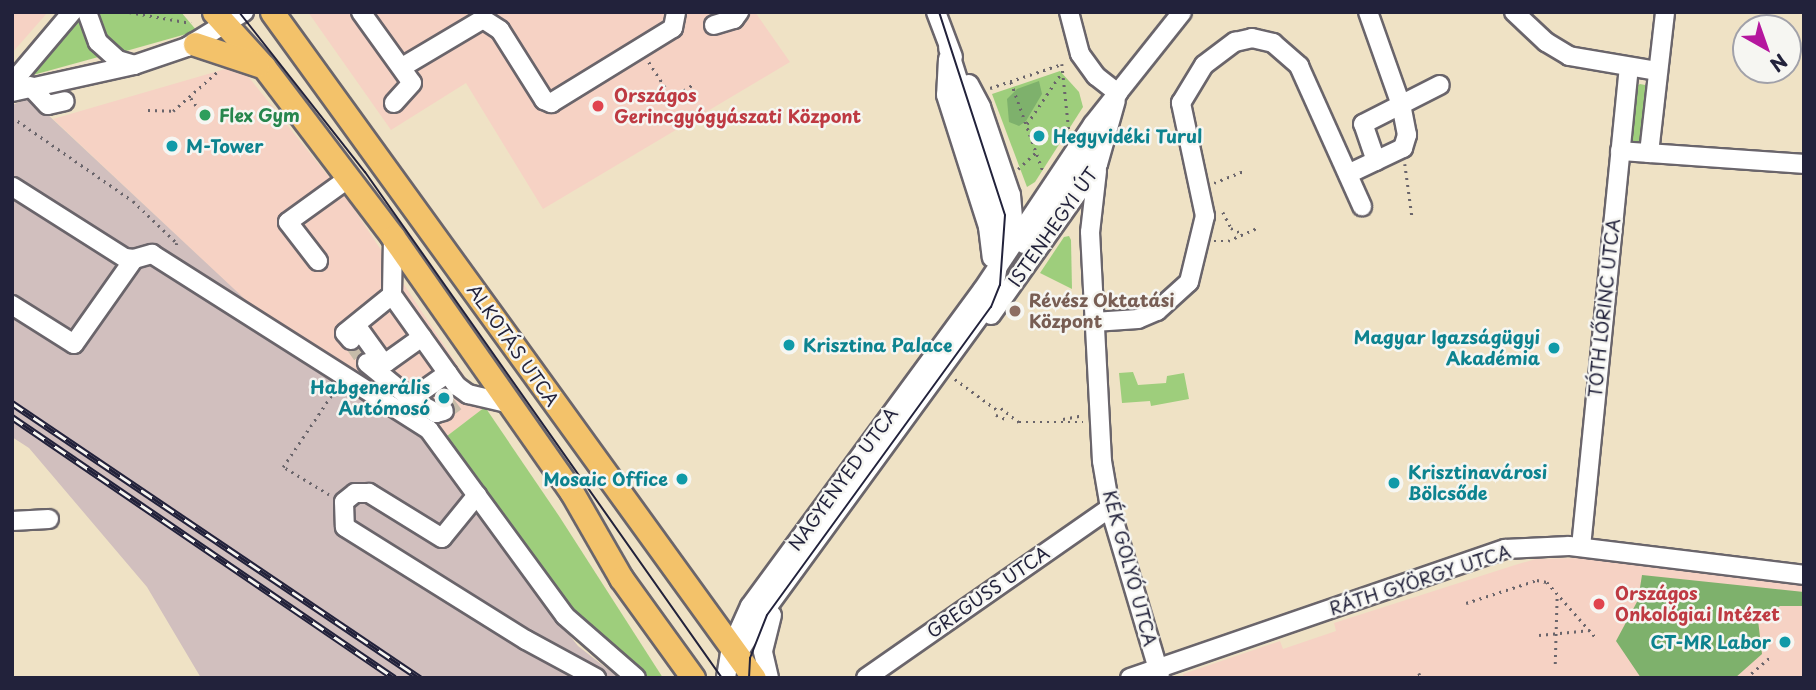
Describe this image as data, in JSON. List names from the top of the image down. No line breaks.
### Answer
{"streets":{"main road":["ALKOTÁS UTCA"],"street":["ISTENHEGYI ÚT","TÓTH LŐRINC UTCA","NAGYENYED UTCA","KÉK GOLYÓ UTCA","RÁTH GYÖRGY UTCA","GREGUSS UTCA"]},"crossings":[["ISTENHEGYI ÚT","NAGYENYED UTCA"],["ISTENHEGYI ÚT","KÉK GOLYÓ UTCA"],["TÓTH LŐRINC UTCA","RÁTH GYÖRGY UTCA"],["ALKOTÁS UTCA","NAGYENYED UTCA"],["KÉK GOLYÓ UTCA","RÁTH GYÖRGY UTCA"],["KÉK GOLYÓ UTCA","GREGUSS UTCA"]],"places":["Országos Gerincgyógyászati Központ","Flex Gym","Hegyvidéki Turul","M-Tower","Révész Oktatási Központ","Krisztina Palace","Magyar Igazságügyi Akadémia","Habgenerális Autómosó","Mosaic Office","Krisztinavárosi Bölcsőde","Országos Onkológiai Intézet","CT-MR Labor"],"north":"bottom right"}
